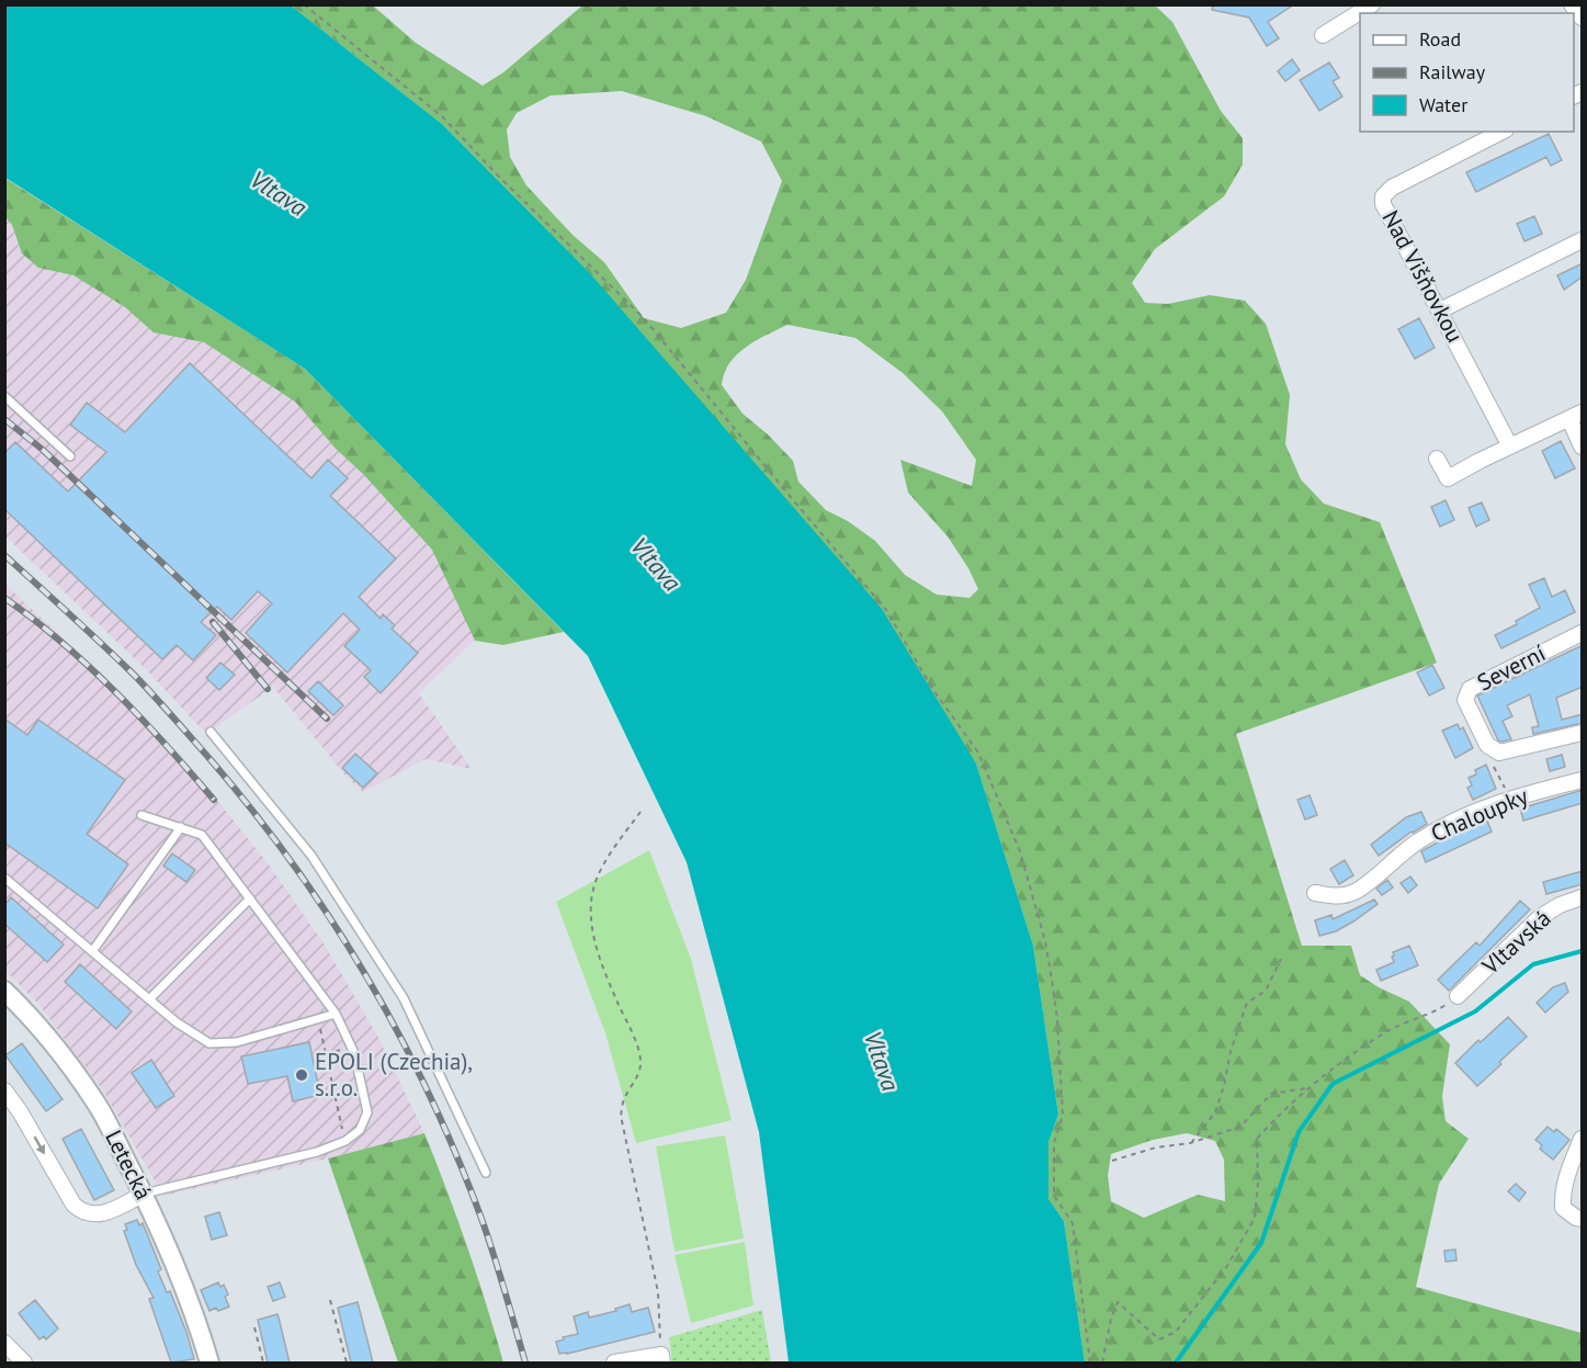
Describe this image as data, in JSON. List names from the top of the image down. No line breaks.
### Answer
{"streets":{"street":["Nad Višňovkou","Severní","Chaloupky","Vltavská","Letecká"]},"water":["Vltava"],"places":["EPOLI (Czechia), s.r.o."],"legend":["Road","Railway","Water"]}
